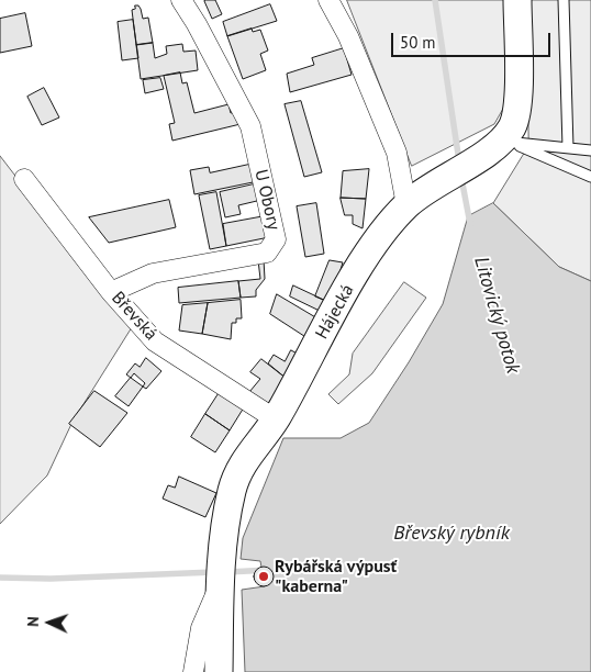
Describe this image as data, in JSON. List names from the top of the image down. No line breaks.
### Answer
{"streets":{"street":["U Obory","Hájecká","Břevská"]},"crossings":[["U Obory","Břevská"],["Hájecká","Břevská"]],"water":["Litovický potok","Břevský rybník"],"places":["Rybářská výpusť \"kaberna\""],"scale_bar":"50 m","north":"left"}
